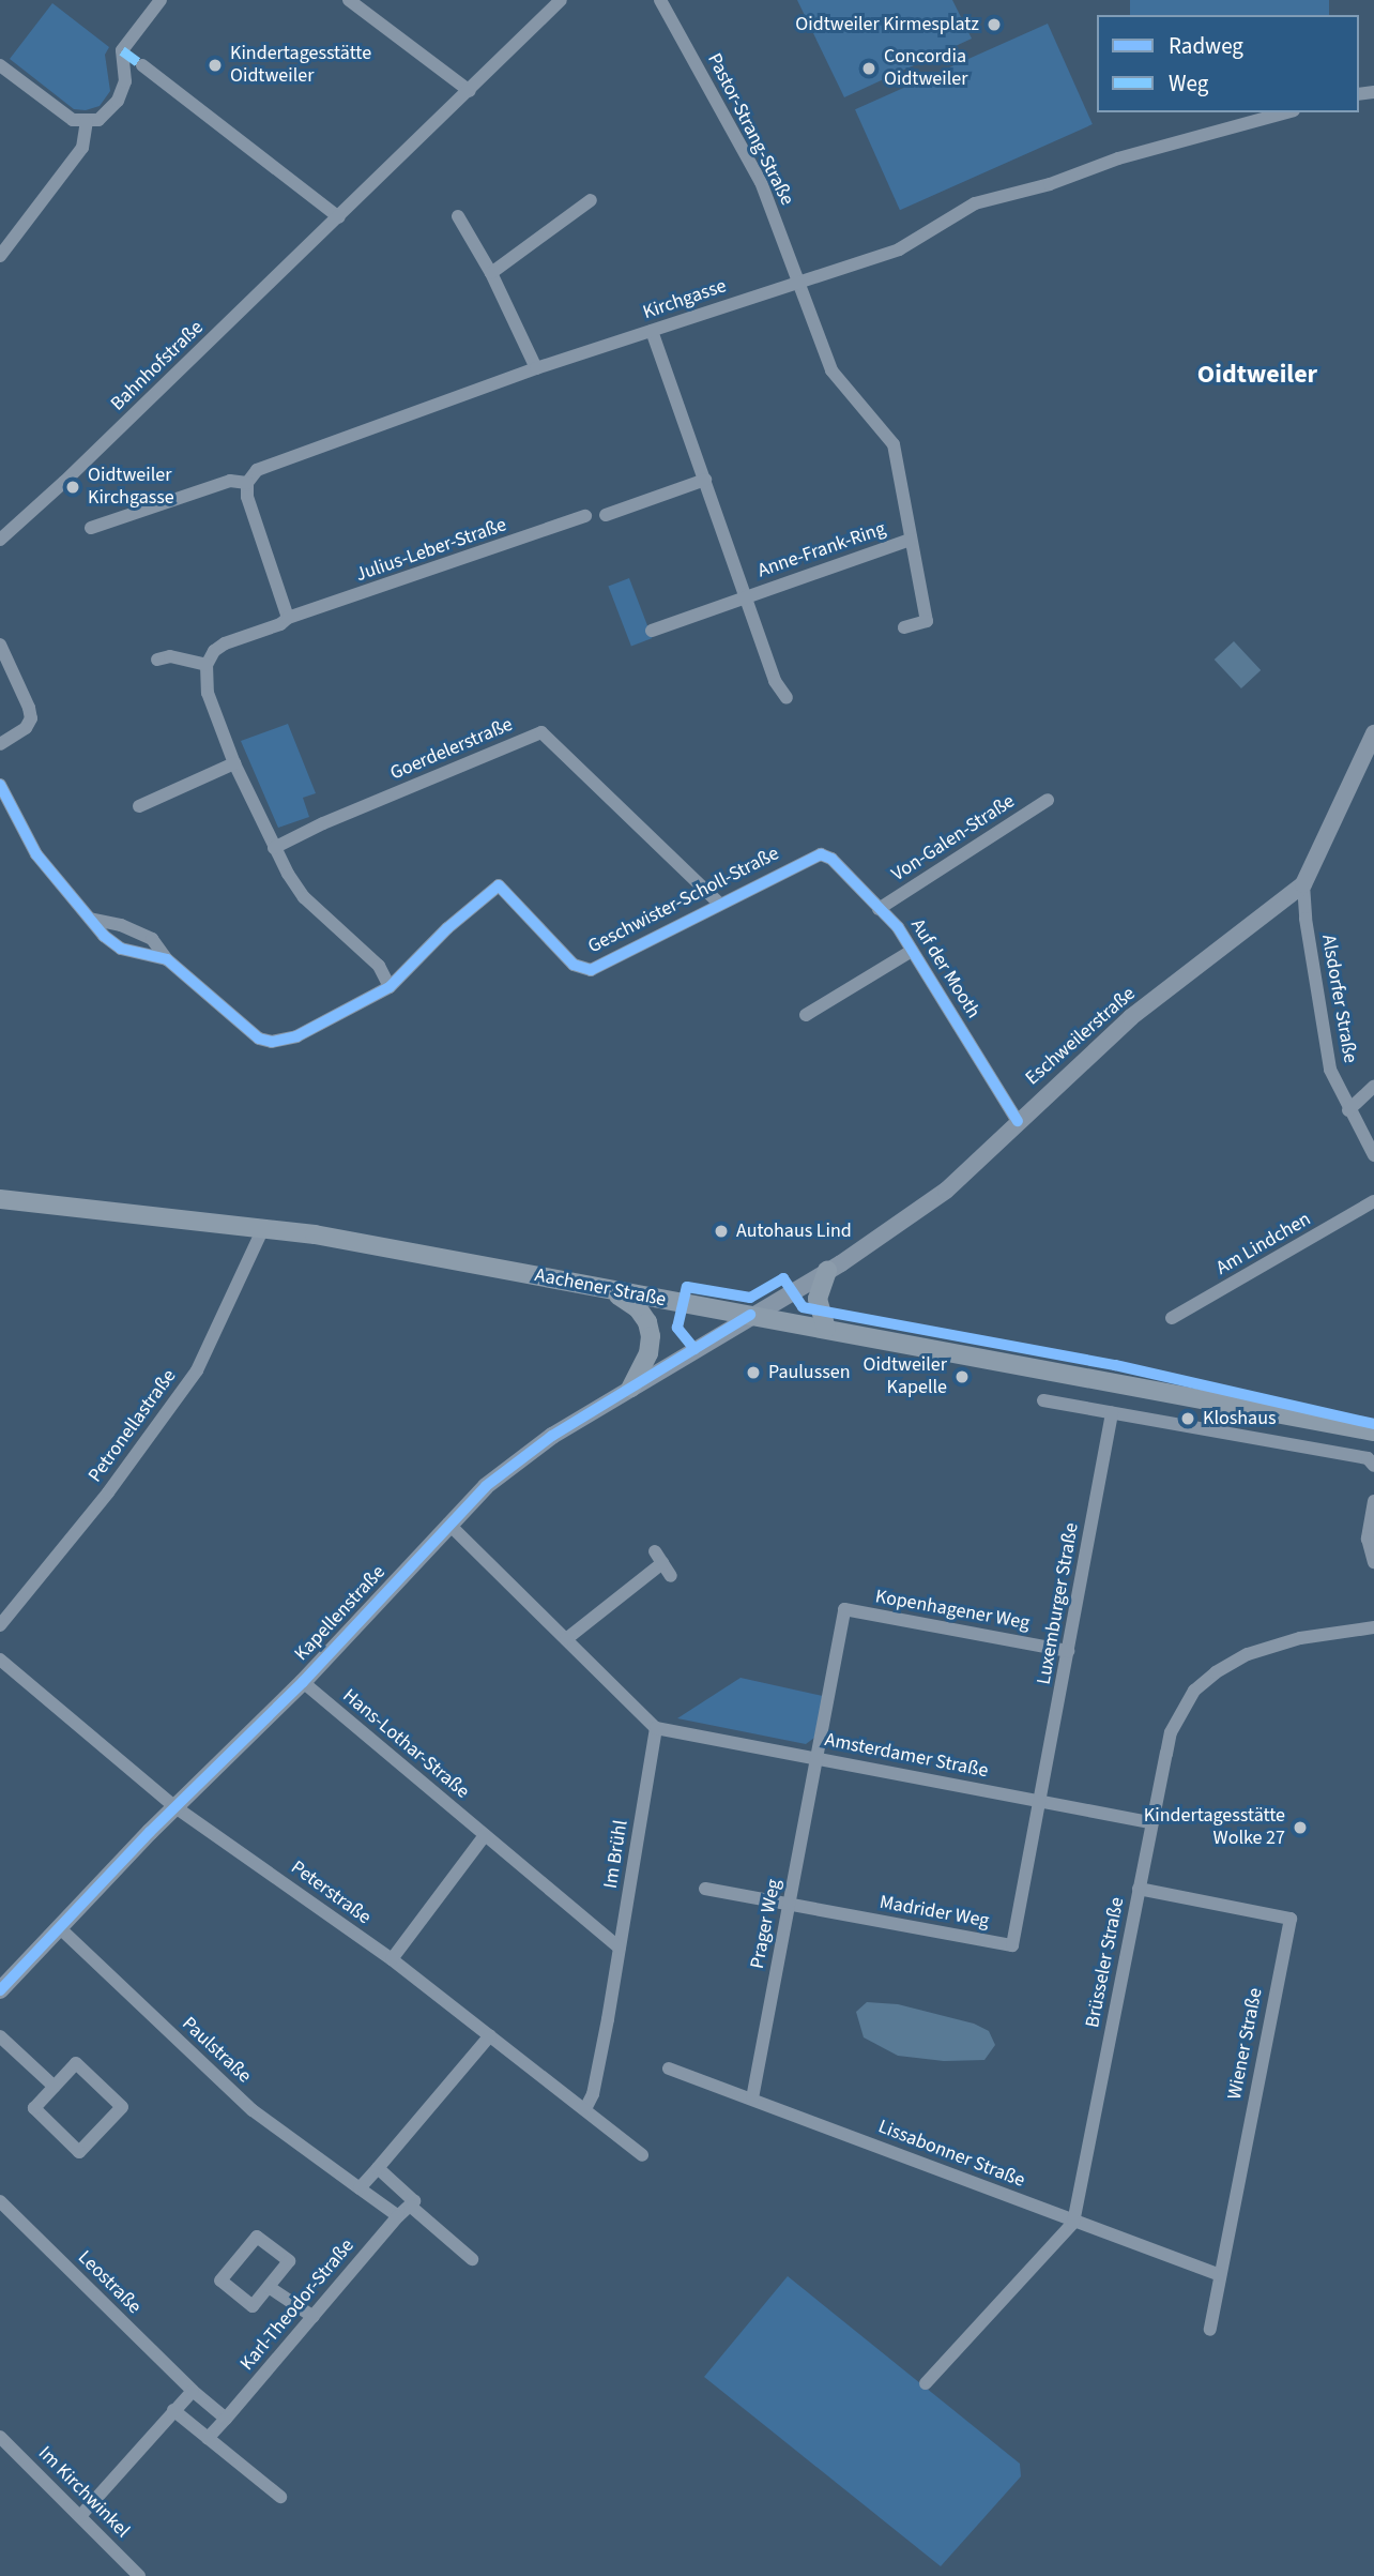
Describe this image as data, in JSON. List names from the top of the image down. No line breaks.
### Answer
{"streets":{"main road":["Aachener Straße"],"street":["Pastor-Strang-Straße","Kirchgasse","Bahnhofstraße","Julius-Leber-Straße","Anne-Frank-Ring","Goerdelerstraße","Von-Galen-Straße","Geschwister-Scholl-Straße","Auf der Mooth","Alsdorfer Straße","Eschweilerstraße","Am Lindchen","Petronellastraße","Luxemburger Straße","Kopenhagener Weg","Kapellenstraße","Hans-Lothar-Straße","Amsterdamer Straße","Im Brühl","Peterstraße","Madrider Weg","Prager Weg","Brüsseler Straße","Wiener Straße","Paulstraße","Lissabonner Straße","Leostraße","Karl-Theodor-Straße","Im Kirchwinkel"]},"crossings":[["Pastor-Strang-Straße","Kirchgasse"],["Pastor-Strang-Straße","Anne-Frank-Ring"],["Kirchgasse","Anne-Frank-Ring"],["Goerdelerstraße","Geschwister-Scholl-Straße"],["Von-Galen-Straße","Auf der Mooth"],["Geschwister-Scholl-Straße","Auf der Mooth"],["Auf der Mooth","Eschweilerstraße"],["Alsdorfer Straße","Eschweilerstraße"],["Eschweilerstraße","Aachener Straße"],["Eschweilerstraße","Kapellenstraße"],["Aachener Straße","Petronellastraße"],["Aachener Straße","Kapellenstraße"],["Luxemburger Straße","Kopenhagener Weg"],["Luxemburger Straße","Amsterdamer Straße"],["Luxemburger Straße","Madrider Weg"],["Kopenhagener Weg","Amsterdamer Straße"],["Kopenhagener Weg","Prager Weg"],["Kapellenstraße","Hans-Lothar-Straße"],["Kapellenstraße","Peterstraße"],["Kapellenstraße","Paulstraße"],["Hans-Lothar-Straße","Im Brühl"],["Amsterdamer Straße","Im Brühl"],["Amsterdamer Straße","Madrider Weg"],["Amsterdamer Straße","Prager Weg"],["Amsterdamer Straße","Brüsseler Straße"],["Im Brühl","Peterstraße"],["Madrider Weg","Prager Weg"],["Prager Weg","Lissabonner Straße"],["Brüsseler Straße","Wiener Straße"],["Brüsseler Straße","Lissabonner Straße"],["Wiener Straße","Lissabonner Straße"],["Paulstraße","Karl-Theodor-Straße"],["Leostraße","Karl-Theodor-Straße"]],"districts":["Oidtweiler"],"places":["Oidtweiler Kirmesplatz","Kindertagesstätte Oidtweiler","Concordia Oidtweiler","Oidtweiler Kirchgasse","Autohaus Lind","Paulussen","Oidtweiler Kapelle","Kloshaus","Kindertagesstätte Wolke 27"],"legend":["Radweg","Weg"]}
